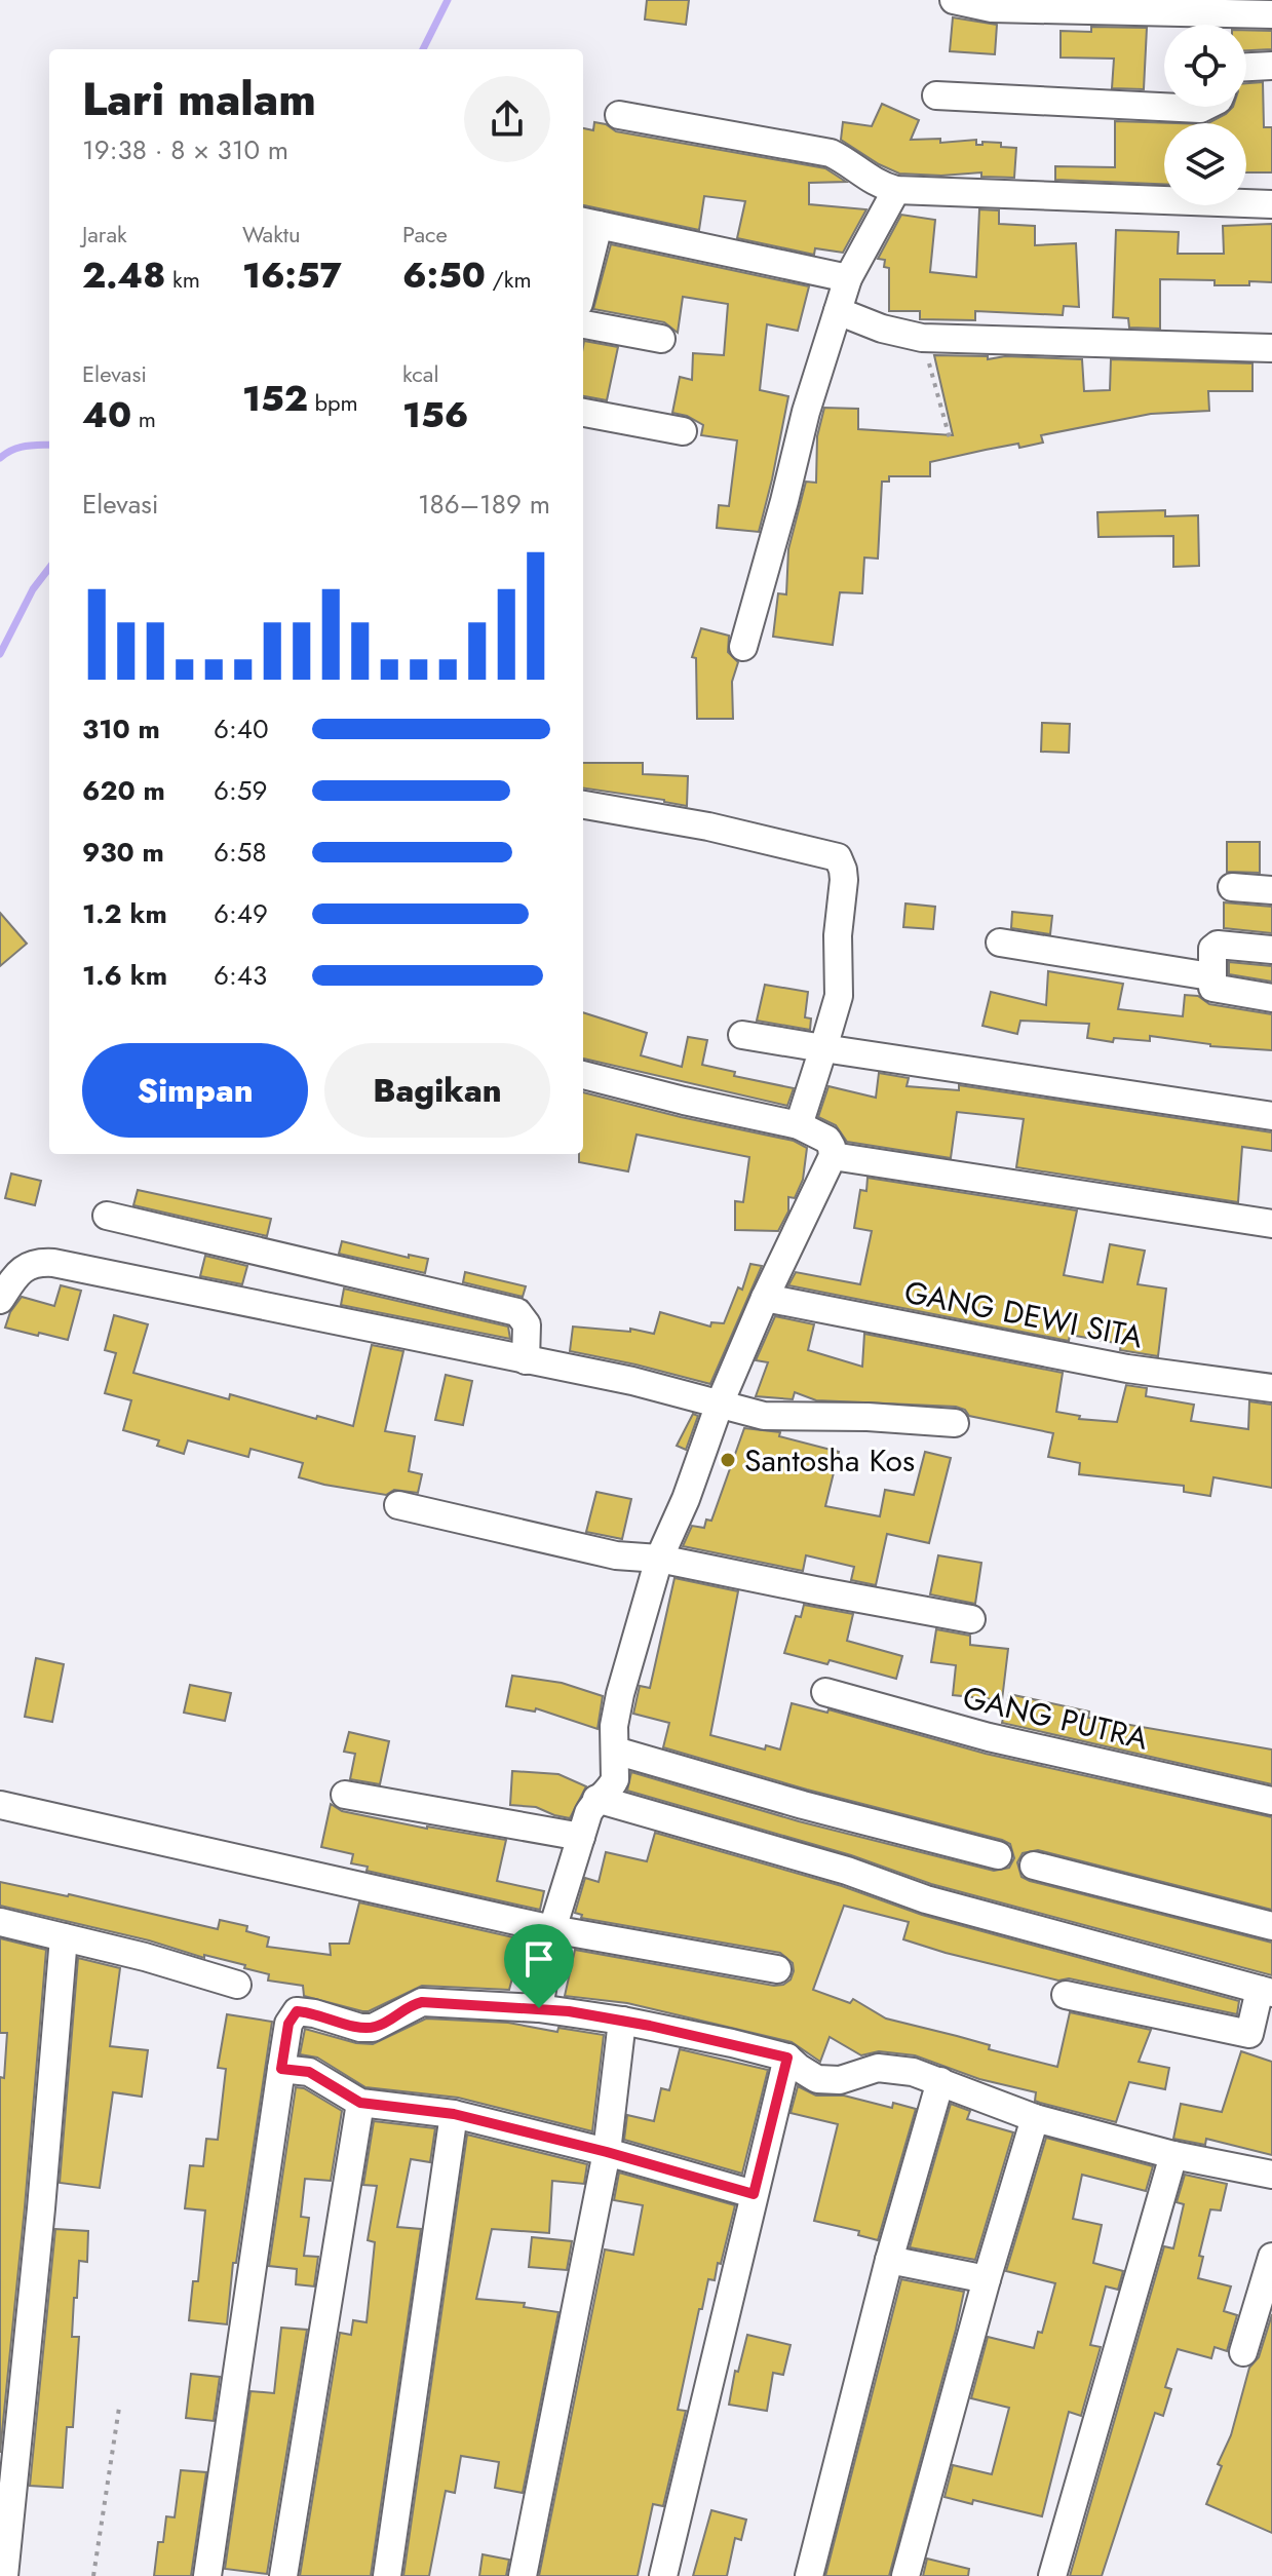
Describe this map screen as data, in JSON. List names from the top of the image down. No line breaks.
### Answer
{"streets":{"street":["GANG DEWI SITA","GANG PUTRA"]},"places":["Santosha Kos"],"page":{"heading":["Lari malam","19:38 · 8 × 310 m"],"stats":[["Jarak","2.48 km"],["Waktu","16:57"],["Pace","6:50 /km"],["Elevasi","40 m"],["152 bpm"],["kcal","156"]],"chart":["Elevasi","186–189 m"],"list":[{"name":"310 m","note":"6:40"},{"name":"620 m","note":"6:59"},{"name":"930 m","note":"6:58"},{"name":"1.2 km","note":"6:49"},{"name":"1.6 km","note":"6:43"}],"buttons":["Simpan","Bagikan"]}}
